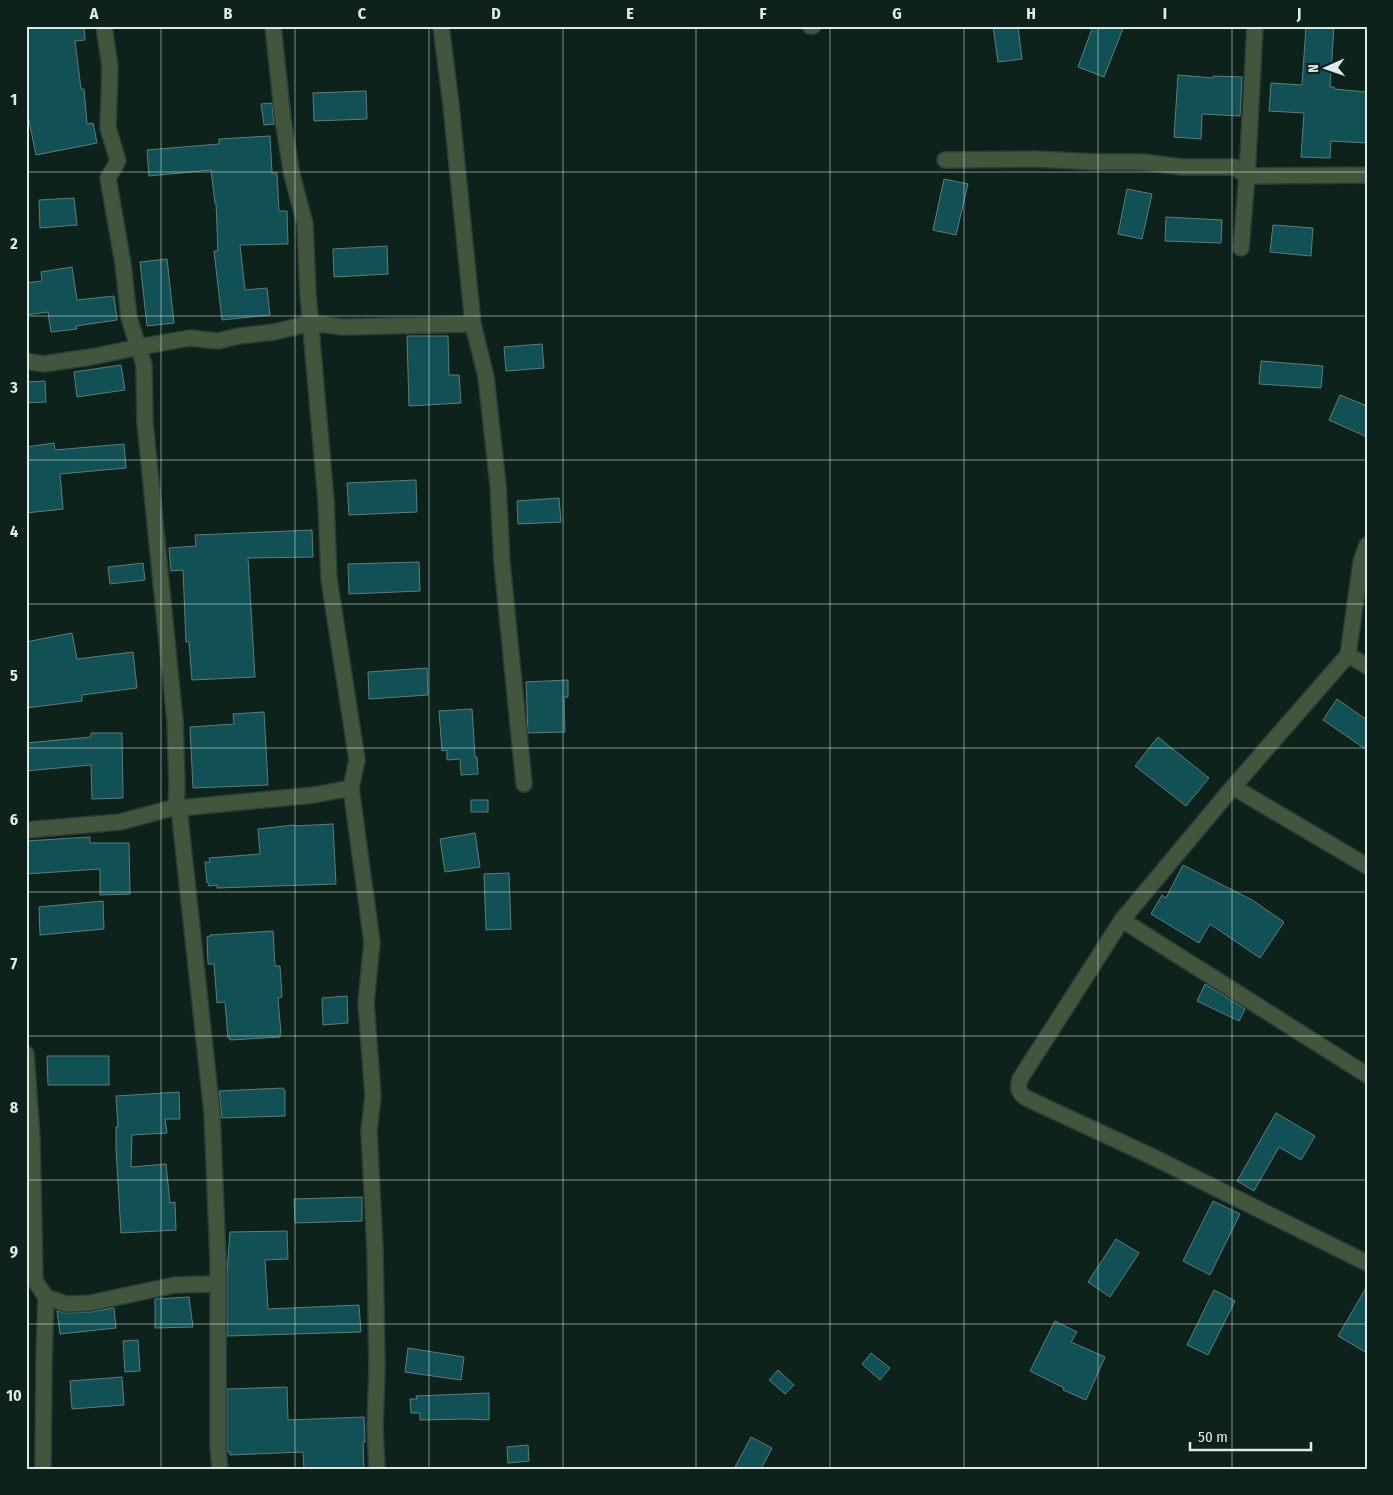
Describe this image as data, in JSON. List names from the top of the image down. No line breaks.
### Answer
{"scale_bar":"50 m","north":"left","grid":{"columns":["A","B","C","D","E","F","G","H","I","J"],"rows":["1","2","3","4","5","6","7","8","9","10"]}}
